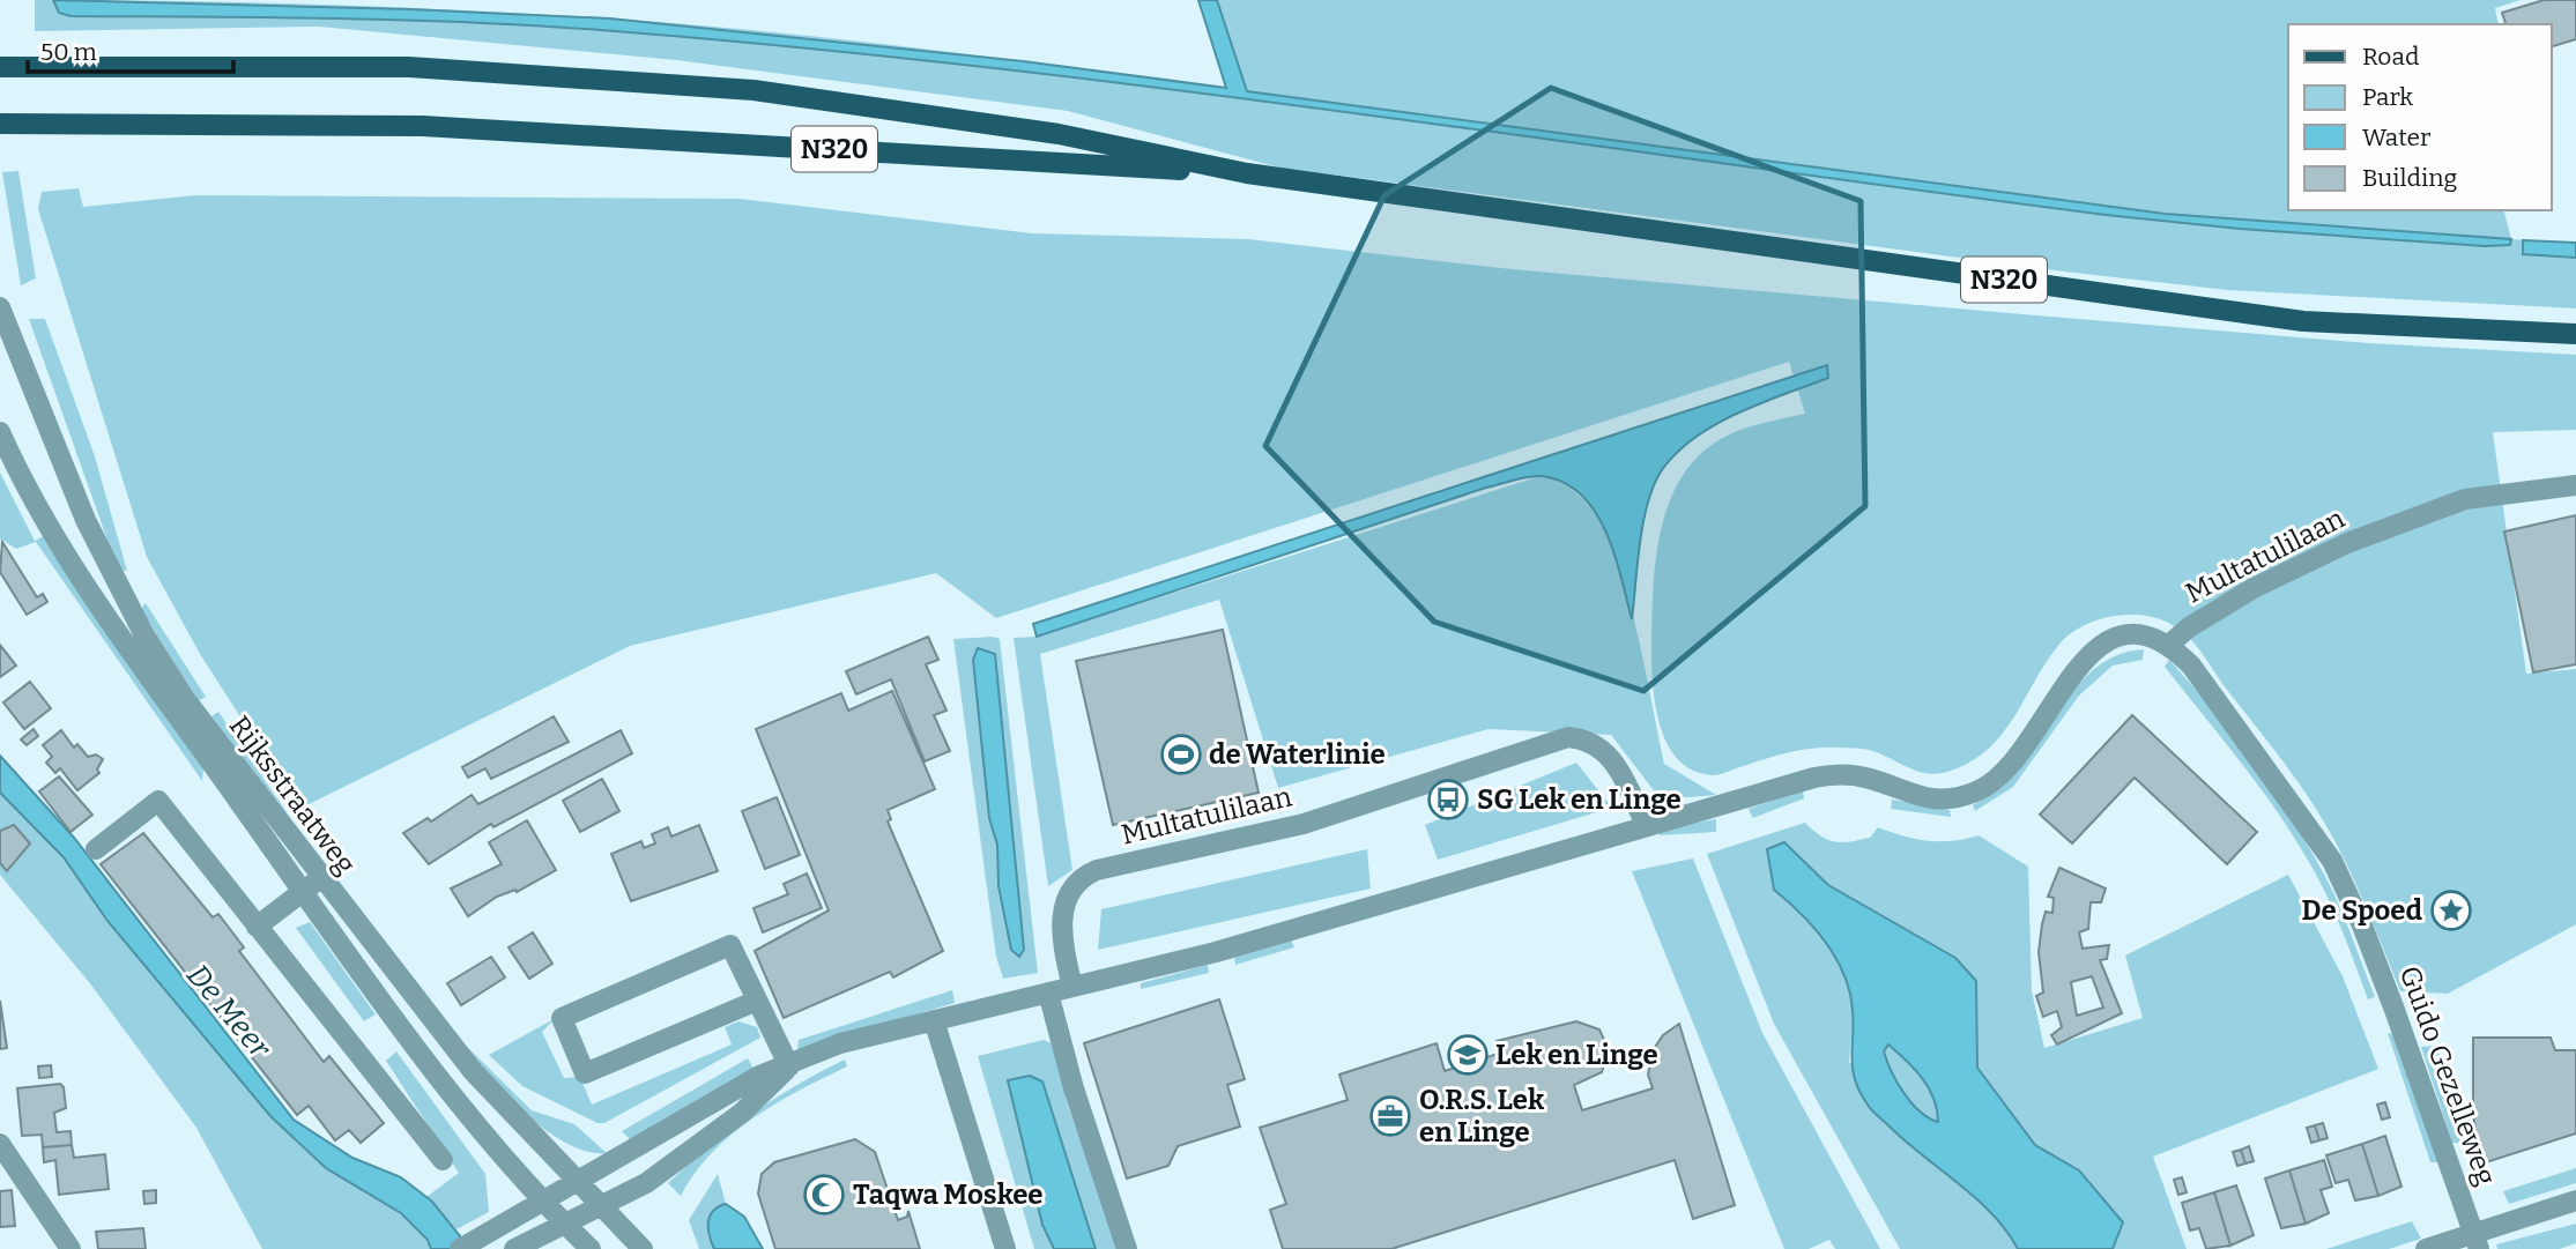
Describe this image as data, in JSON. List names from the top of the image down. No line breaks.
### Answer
{"streets":{"main road":["N320"],"street":["Multatulilaan","Rijksstraatweg","Guido Gezelleweg"]},"crossings":[["Multatulilaan","Rijksstraatweg"],["Multatulilaan","Guido Gezelleweg"]],"water":["De Meer"],"places":{"sports":["de Waterlinie"],"bus stop":["SG Lek en Linge"],"place":["De Spoed"],"school or university":["Lek en Linge"],"office":["O.R.S. Lek en Linge"],"mosque":["Taqwa Moskee"]},"legend":["Road","Park","Water","Building"],"scale_bar":"50 m"}
